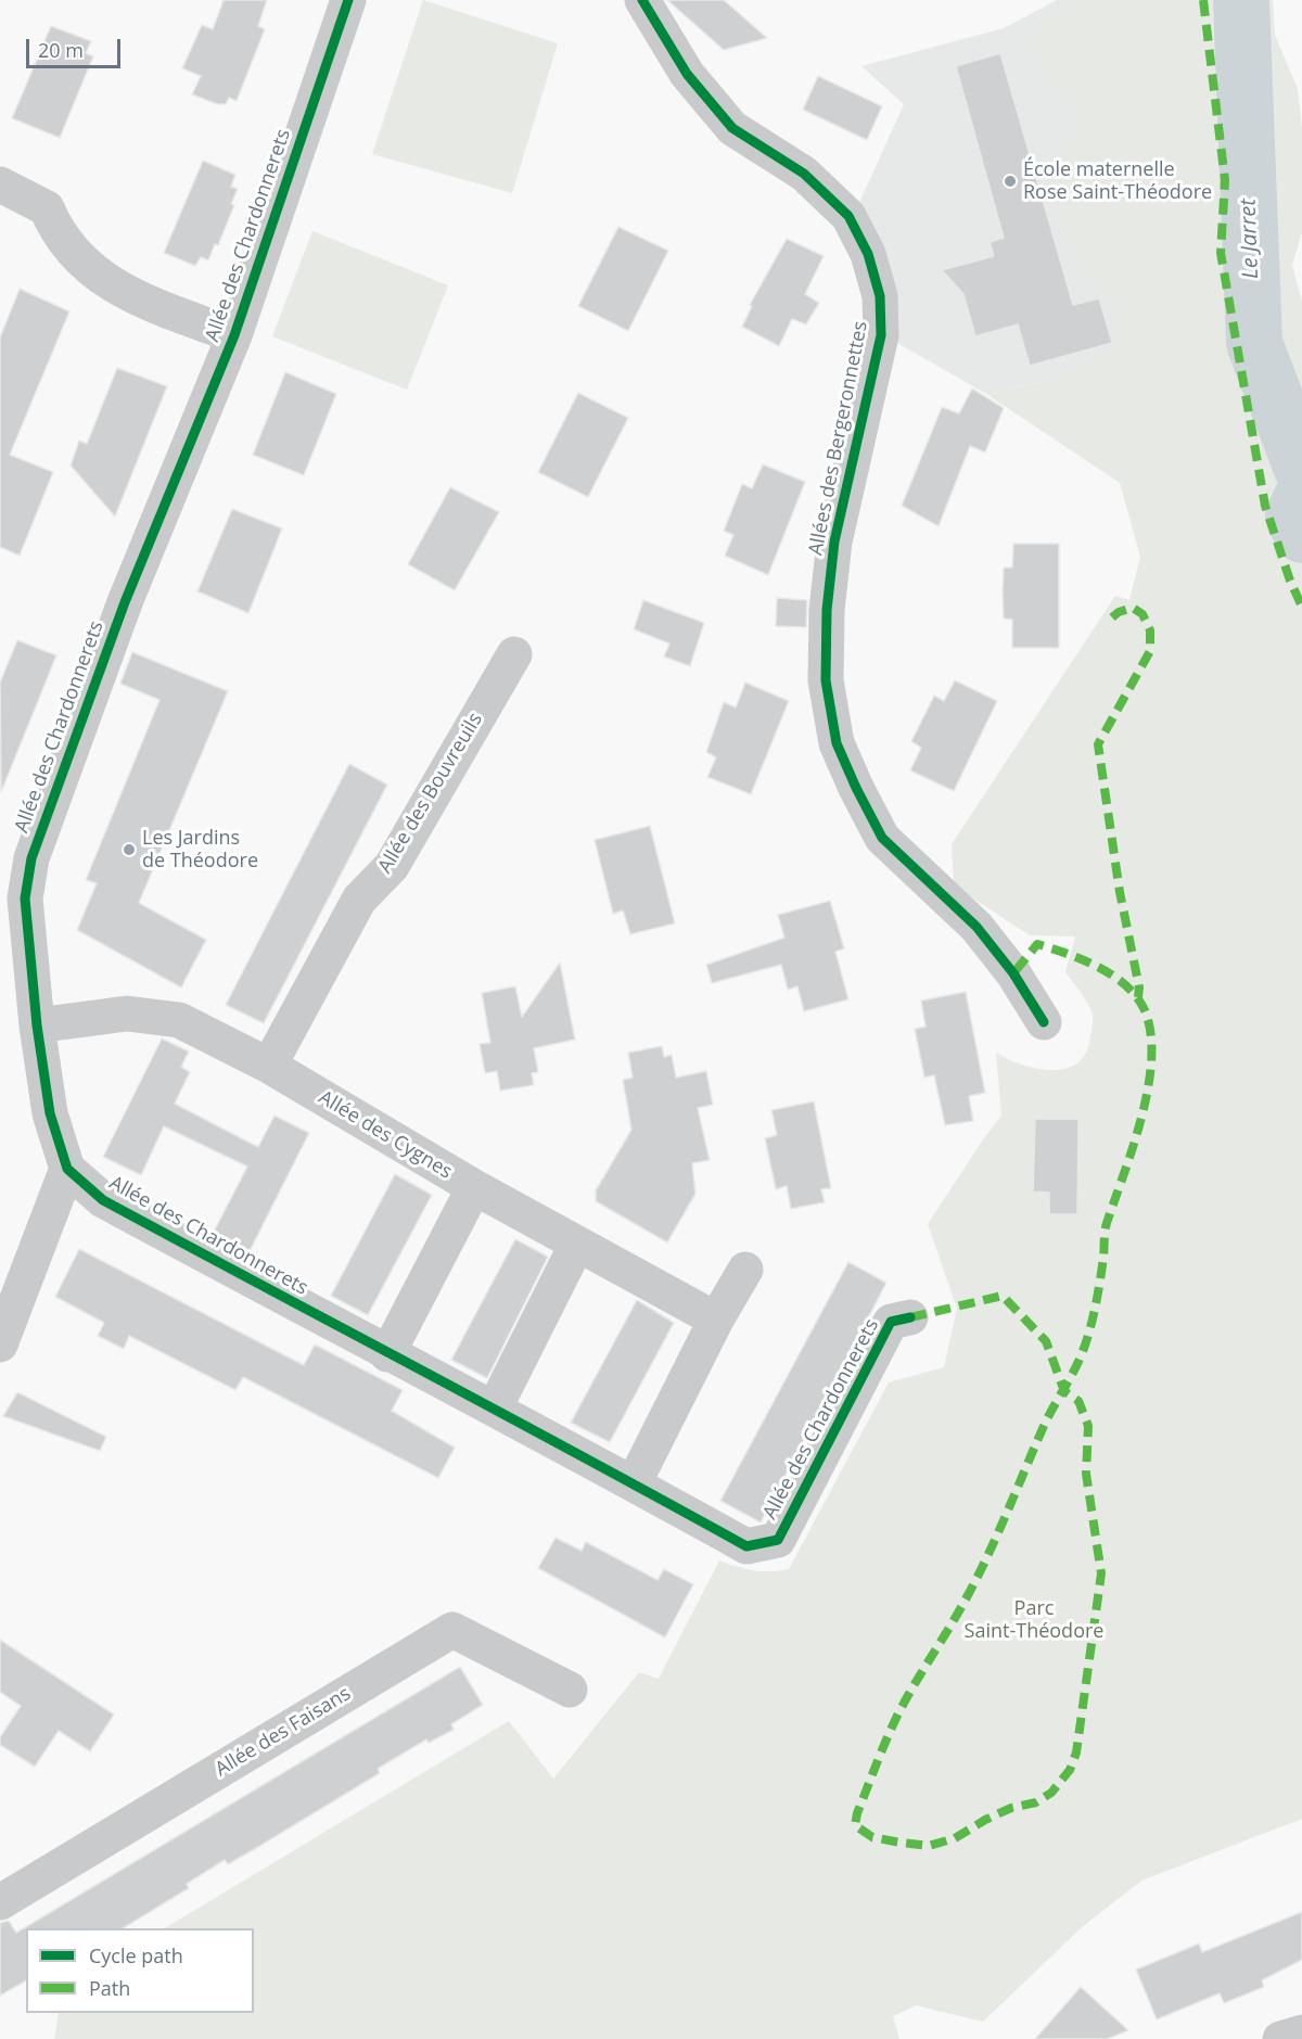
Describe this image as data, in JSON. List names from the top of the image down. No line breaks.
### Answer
{"streets":{"street":["Allée des Chardonnerets","Allées des Bergeronnettes","Allée des Bouvreuils","Allée des Cygnes","Allée des Faisans"]},"crossings":[["Allée des Chardonnerets","Allée des Cygnes"],["Allée des Bouvreuils","Allée des Cygnes"]],"water":["Le Jarret"],"parks":["Parc Saint-Théodore"],"places":["École maternelle Rose Saint-Théodore","Les Jardins de Théodore"],"legend":["Cycle path","Path"],"scale_bar":"20 m"}
